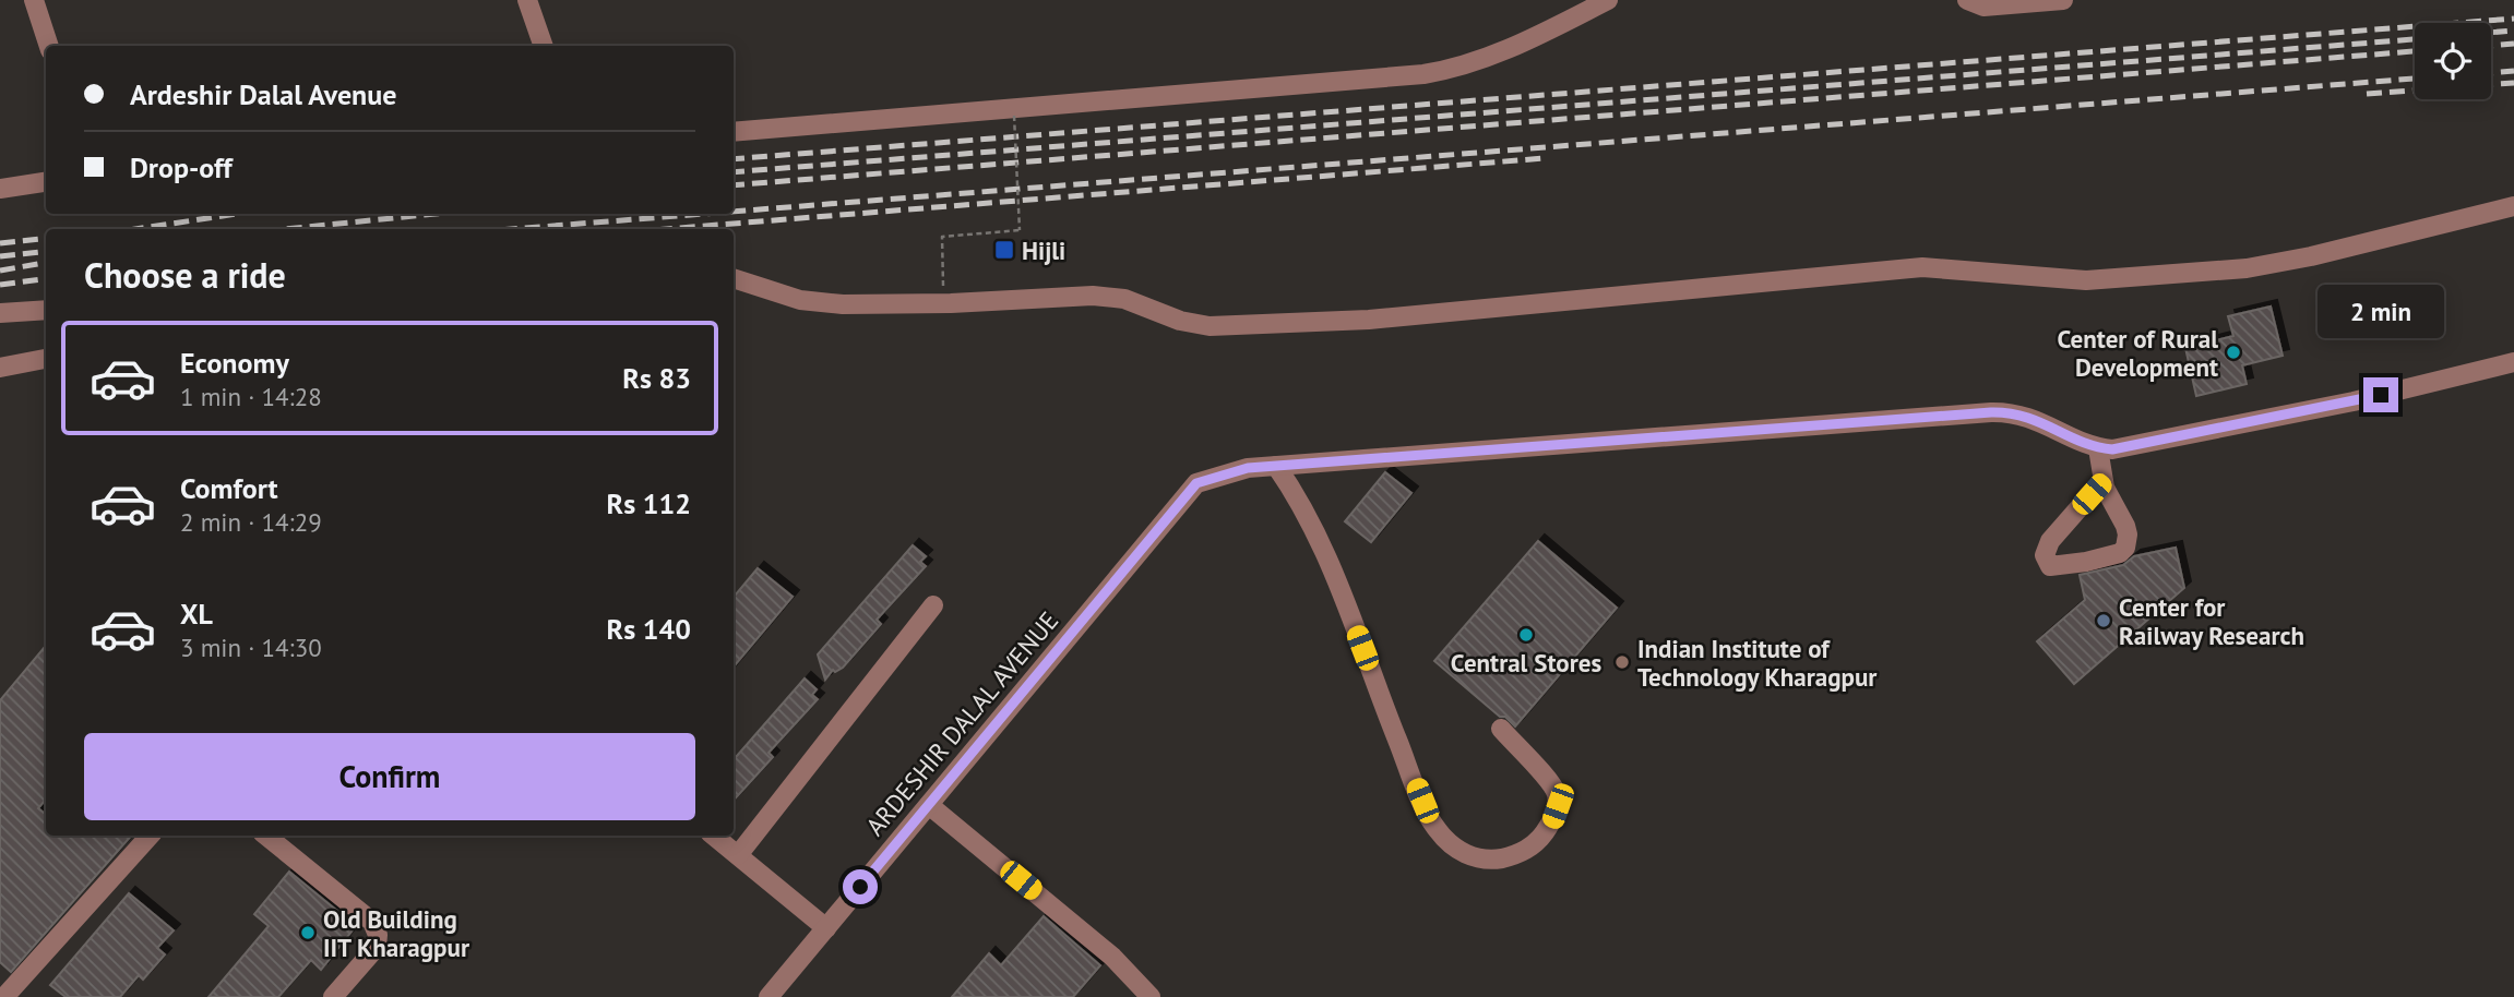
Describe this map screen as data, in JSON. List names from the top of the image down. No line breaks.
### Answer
{"streets":{"street":["ARDESHIR DALAL AVENUE"]},"places":{"transit":["Hijli"],"other":["Center of Rural Development","Center for Railway Research","Central Stores","Indian Institute of Technology Kharagpur","Old Building IIT Kharagpur"]},"page":{"banner":["Ardeshir Dalal Avenue","Drop-off"],"heading":"Choose a ride","bubble":"2 min","list":[{"name":"Economy","note":"1 min · 14:28","value":"Rs 83"},{"name":"Comfort","note":"2 min · 14:29","value":"Rs 112"},{"name":"XL","note":"3 min · 14:30","value":"Rs 140"}],"buttons":"Confirm"}}
